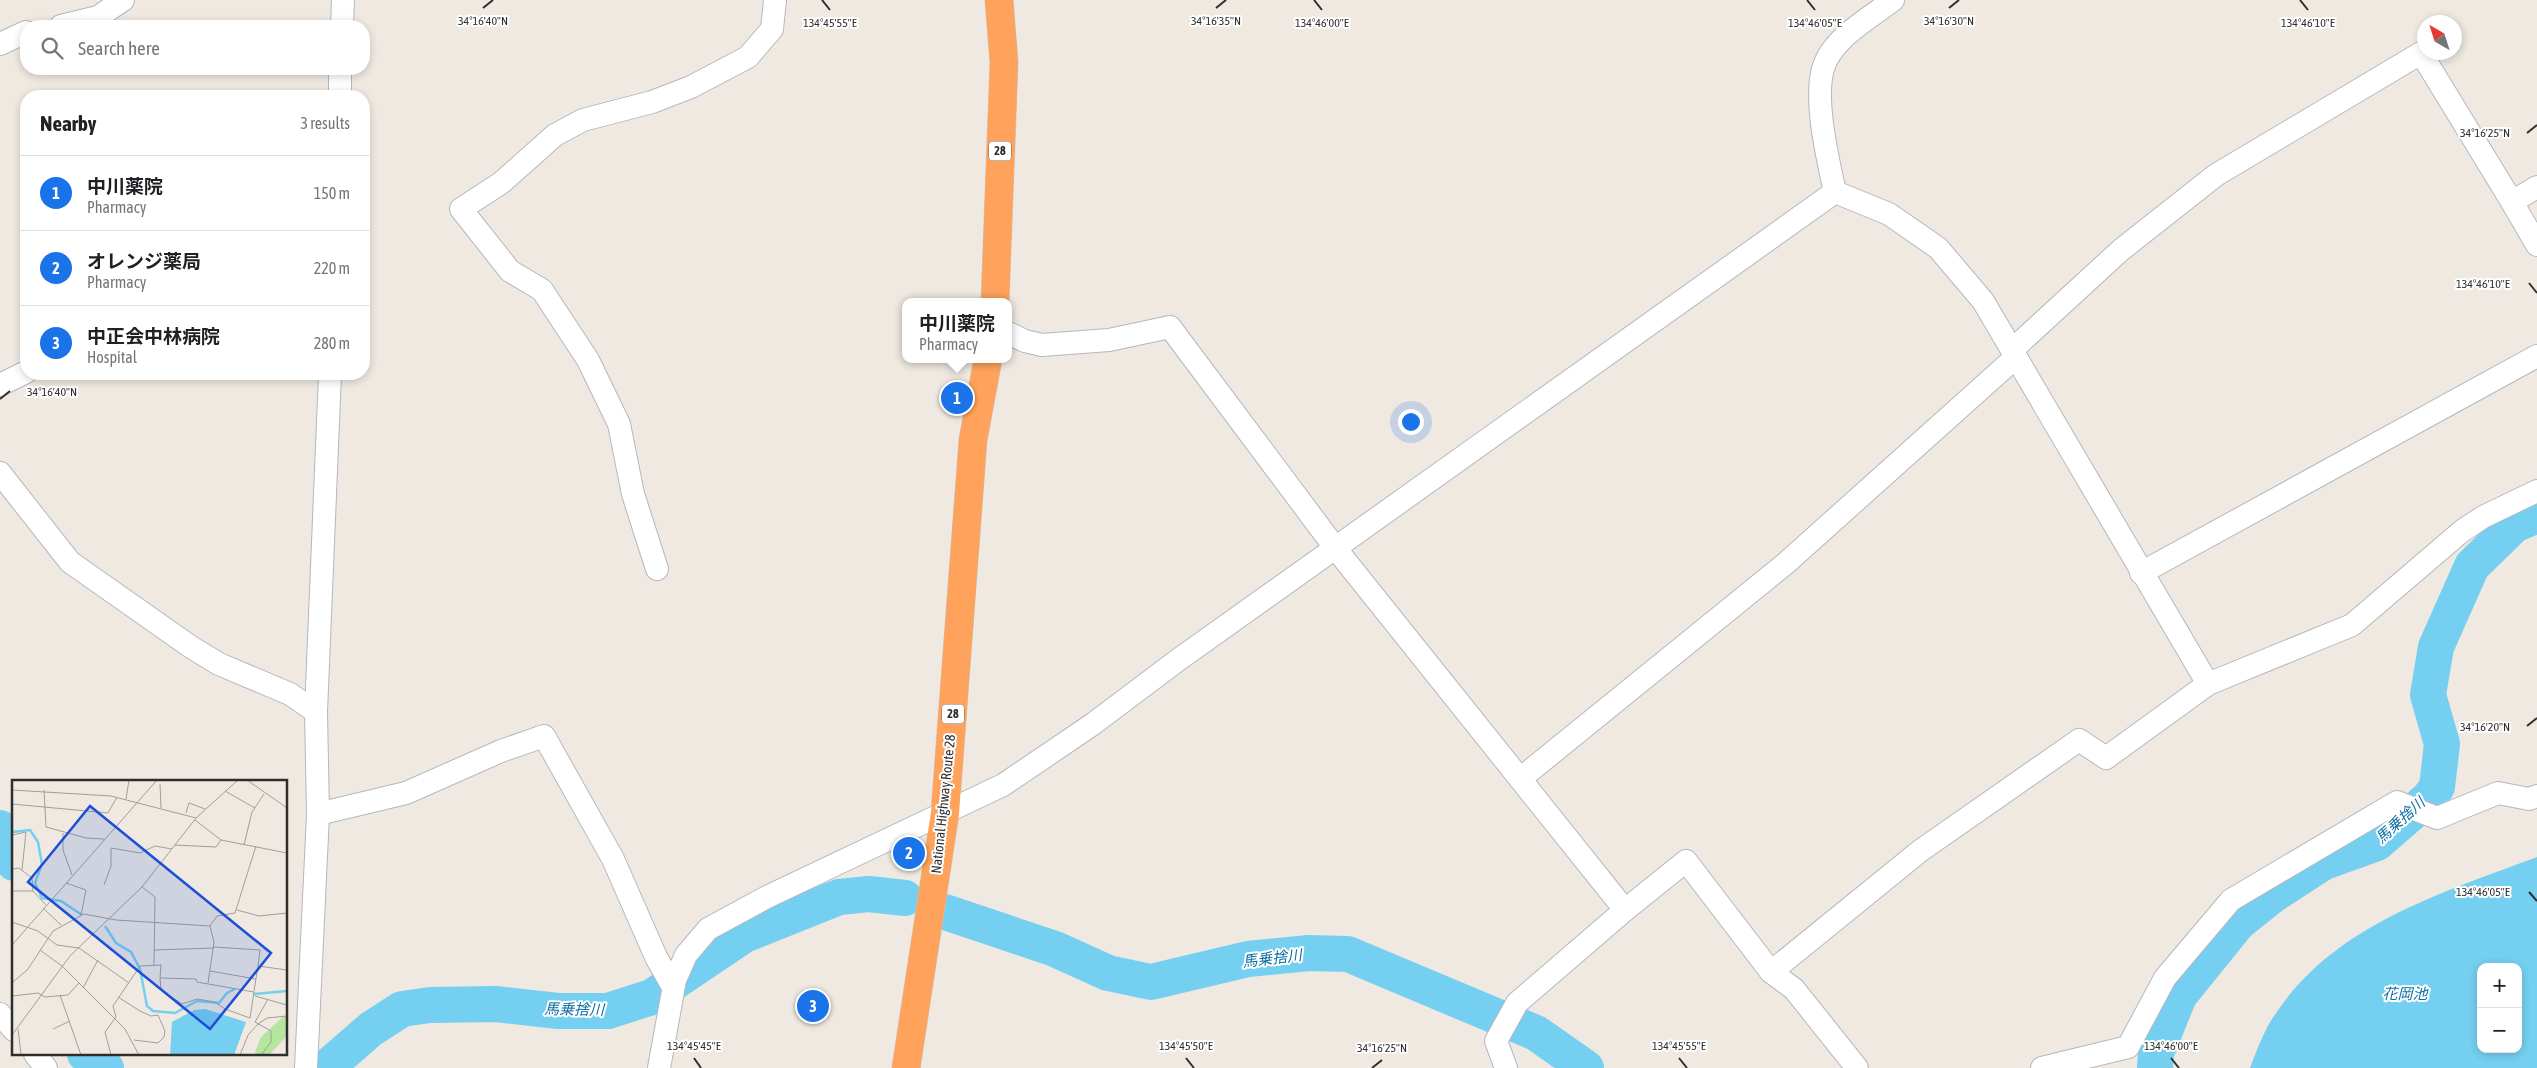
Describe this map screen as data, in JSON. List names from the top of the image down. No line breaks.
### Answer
{"streets":{"highway":["28","National Highway Route 28"]},"water":["馬乗捨川","花岡池"],"north":"top left","page":{"search":"Search here","heading":["Nearby","3 results"],"list":[{"mark":"1","name":"中川薬院","note":"Pharmacy","value":"150 m"},{"mark":"2","name":"オレンジ薬局","note":"Pharmacy","value":"220 m"},{"mark":"3","name":"中正会中林病院","note":"Hospital","value":"280 m"}],"popup":["中川薬院","Pharmacy"],"pins":["1","2","3"],"map_buttons":["+","−"]},"coordinates":["34°16'40\"N","34°16'35\"N","34°16'30\"N","134°46'10\"E","134°45'55\"E","134°46'00\"E","134°46'05\"E","34°16'25\"N","34°16'20\"N","134°45'45\"E","134°45'50\"E"]}
